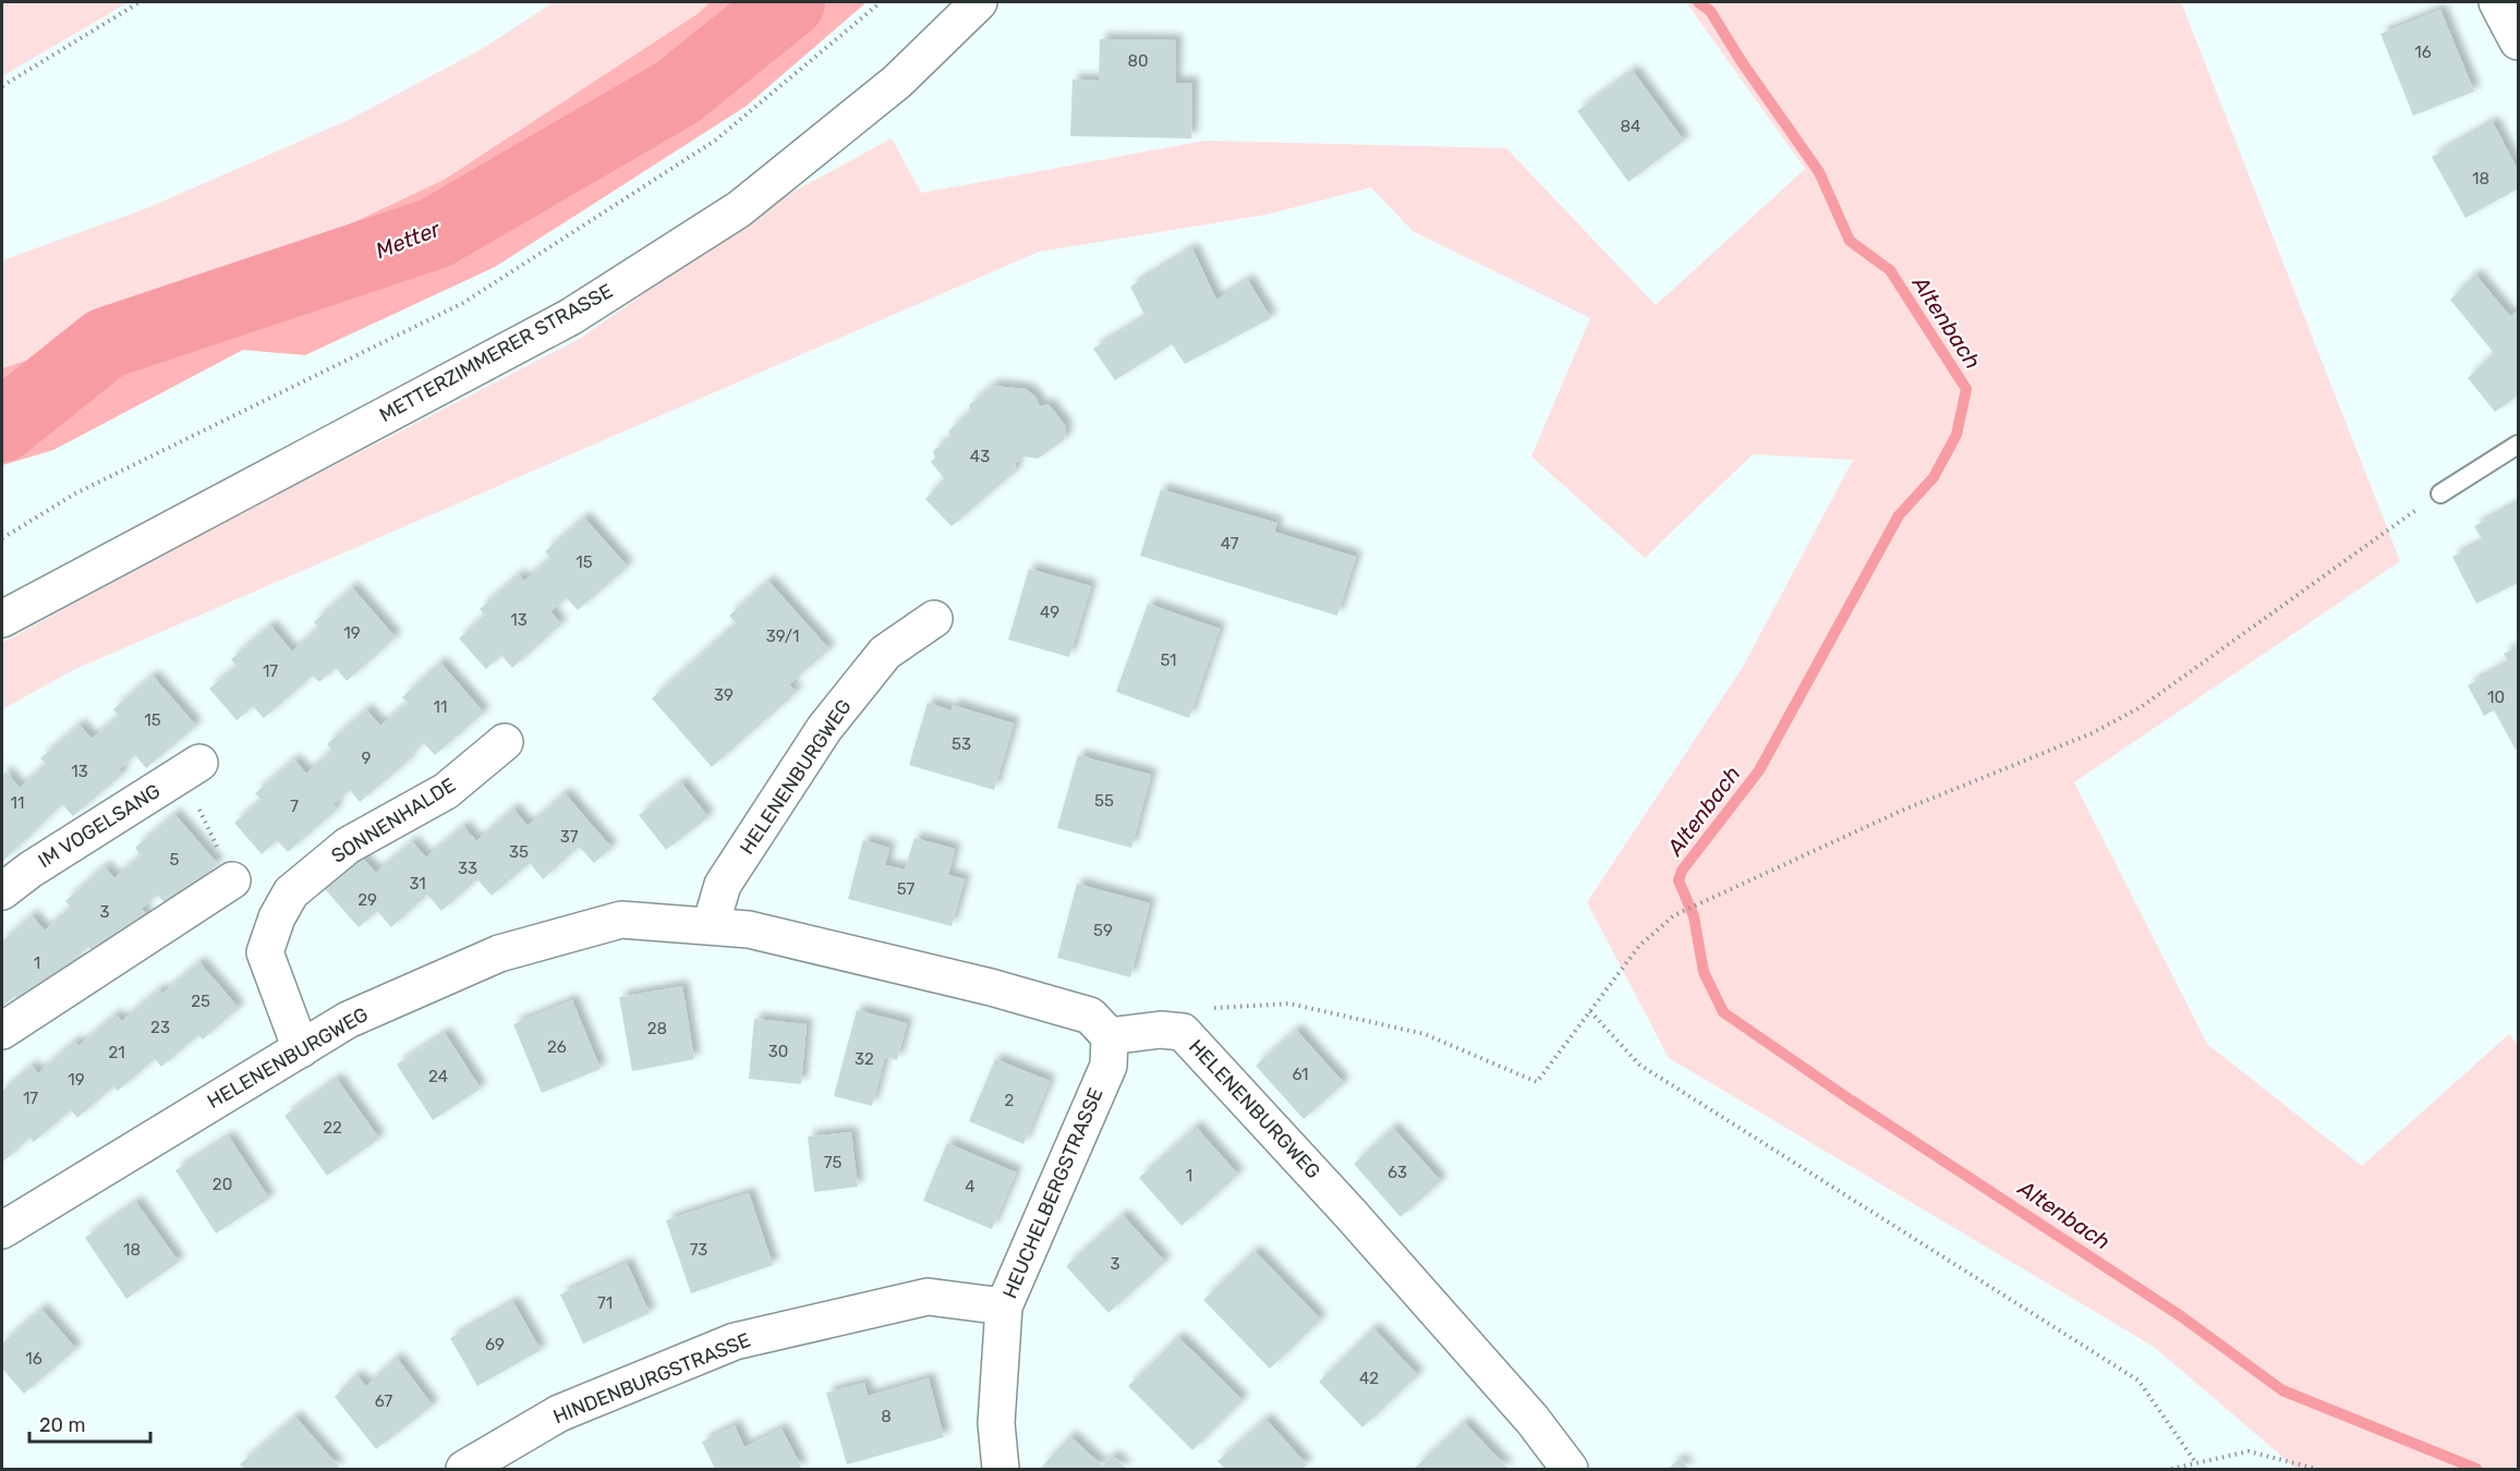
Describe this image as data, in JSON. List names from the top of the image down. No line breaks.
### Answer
{"streets":{"street":["METTERZIMMERER STRASSE","HELENENBURGWEG","SONNENHALDE","IM VOGELSANG","HEUCHELBERGSTRASSE","HINDENBURGSTRASSE"]},"crossings":[["HELENENBURGWEG","SONNENHALDE"],["HELENENBURGWEG","HEUCHELBERGSTRASSE"],["HEUCHELBERGSTRASSE","HINDENBURGSTRASSE"]],"water":["Metter","Altenbach"],"house_numbers":["16","80","84","18","43","47","15","49","13","19","39/1","51","17","39","10","11","15","53","9","13","55","11","7","37","35","5","33","31","57","29","3","59","1","25","23","28","26","30","21","32","61","24","19","17","2","22","75","63","1","20","4","18","73","3","71","69","16","42","67","8"],"scale_bar":"20 m"}
